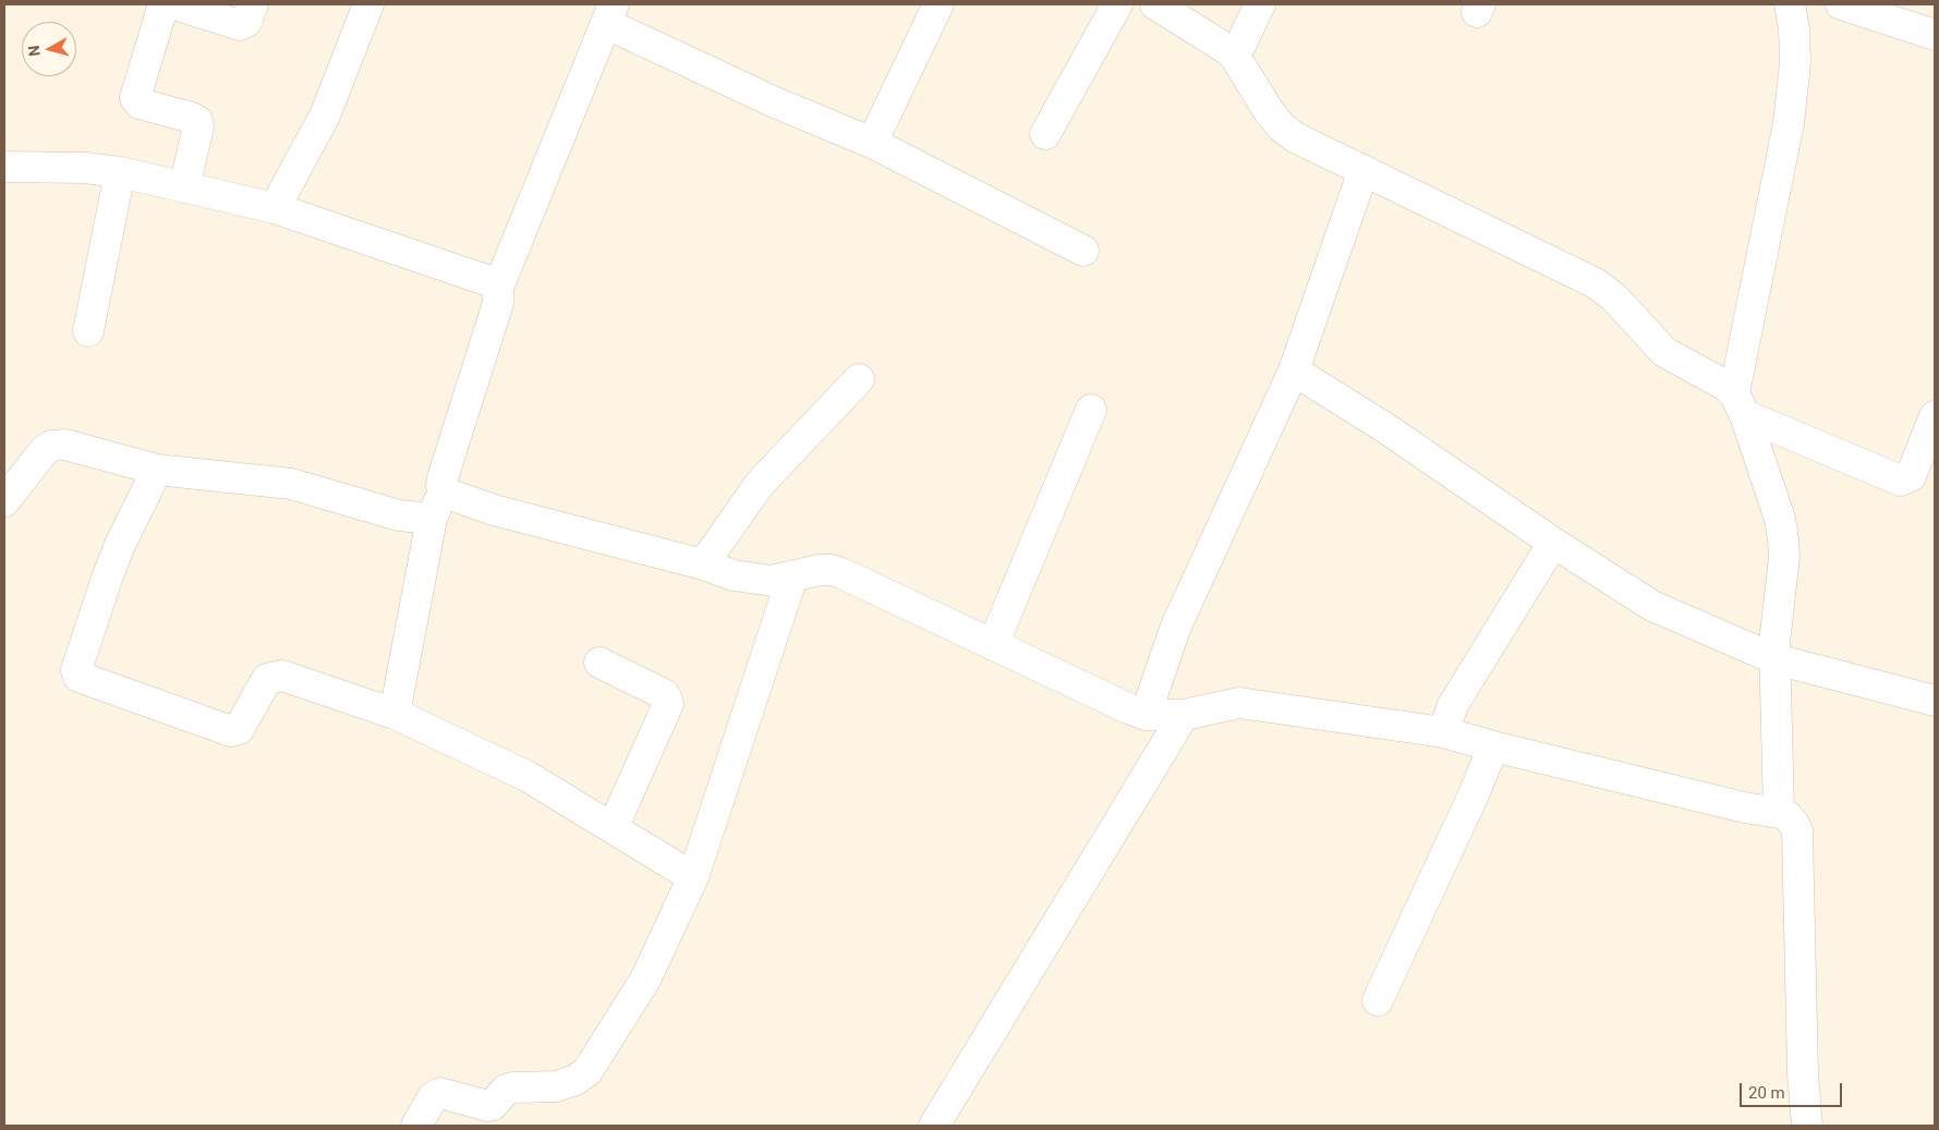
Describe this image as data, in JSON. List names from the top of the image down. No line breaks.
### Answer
{"scale_bar":"20 m","north":"left"}
